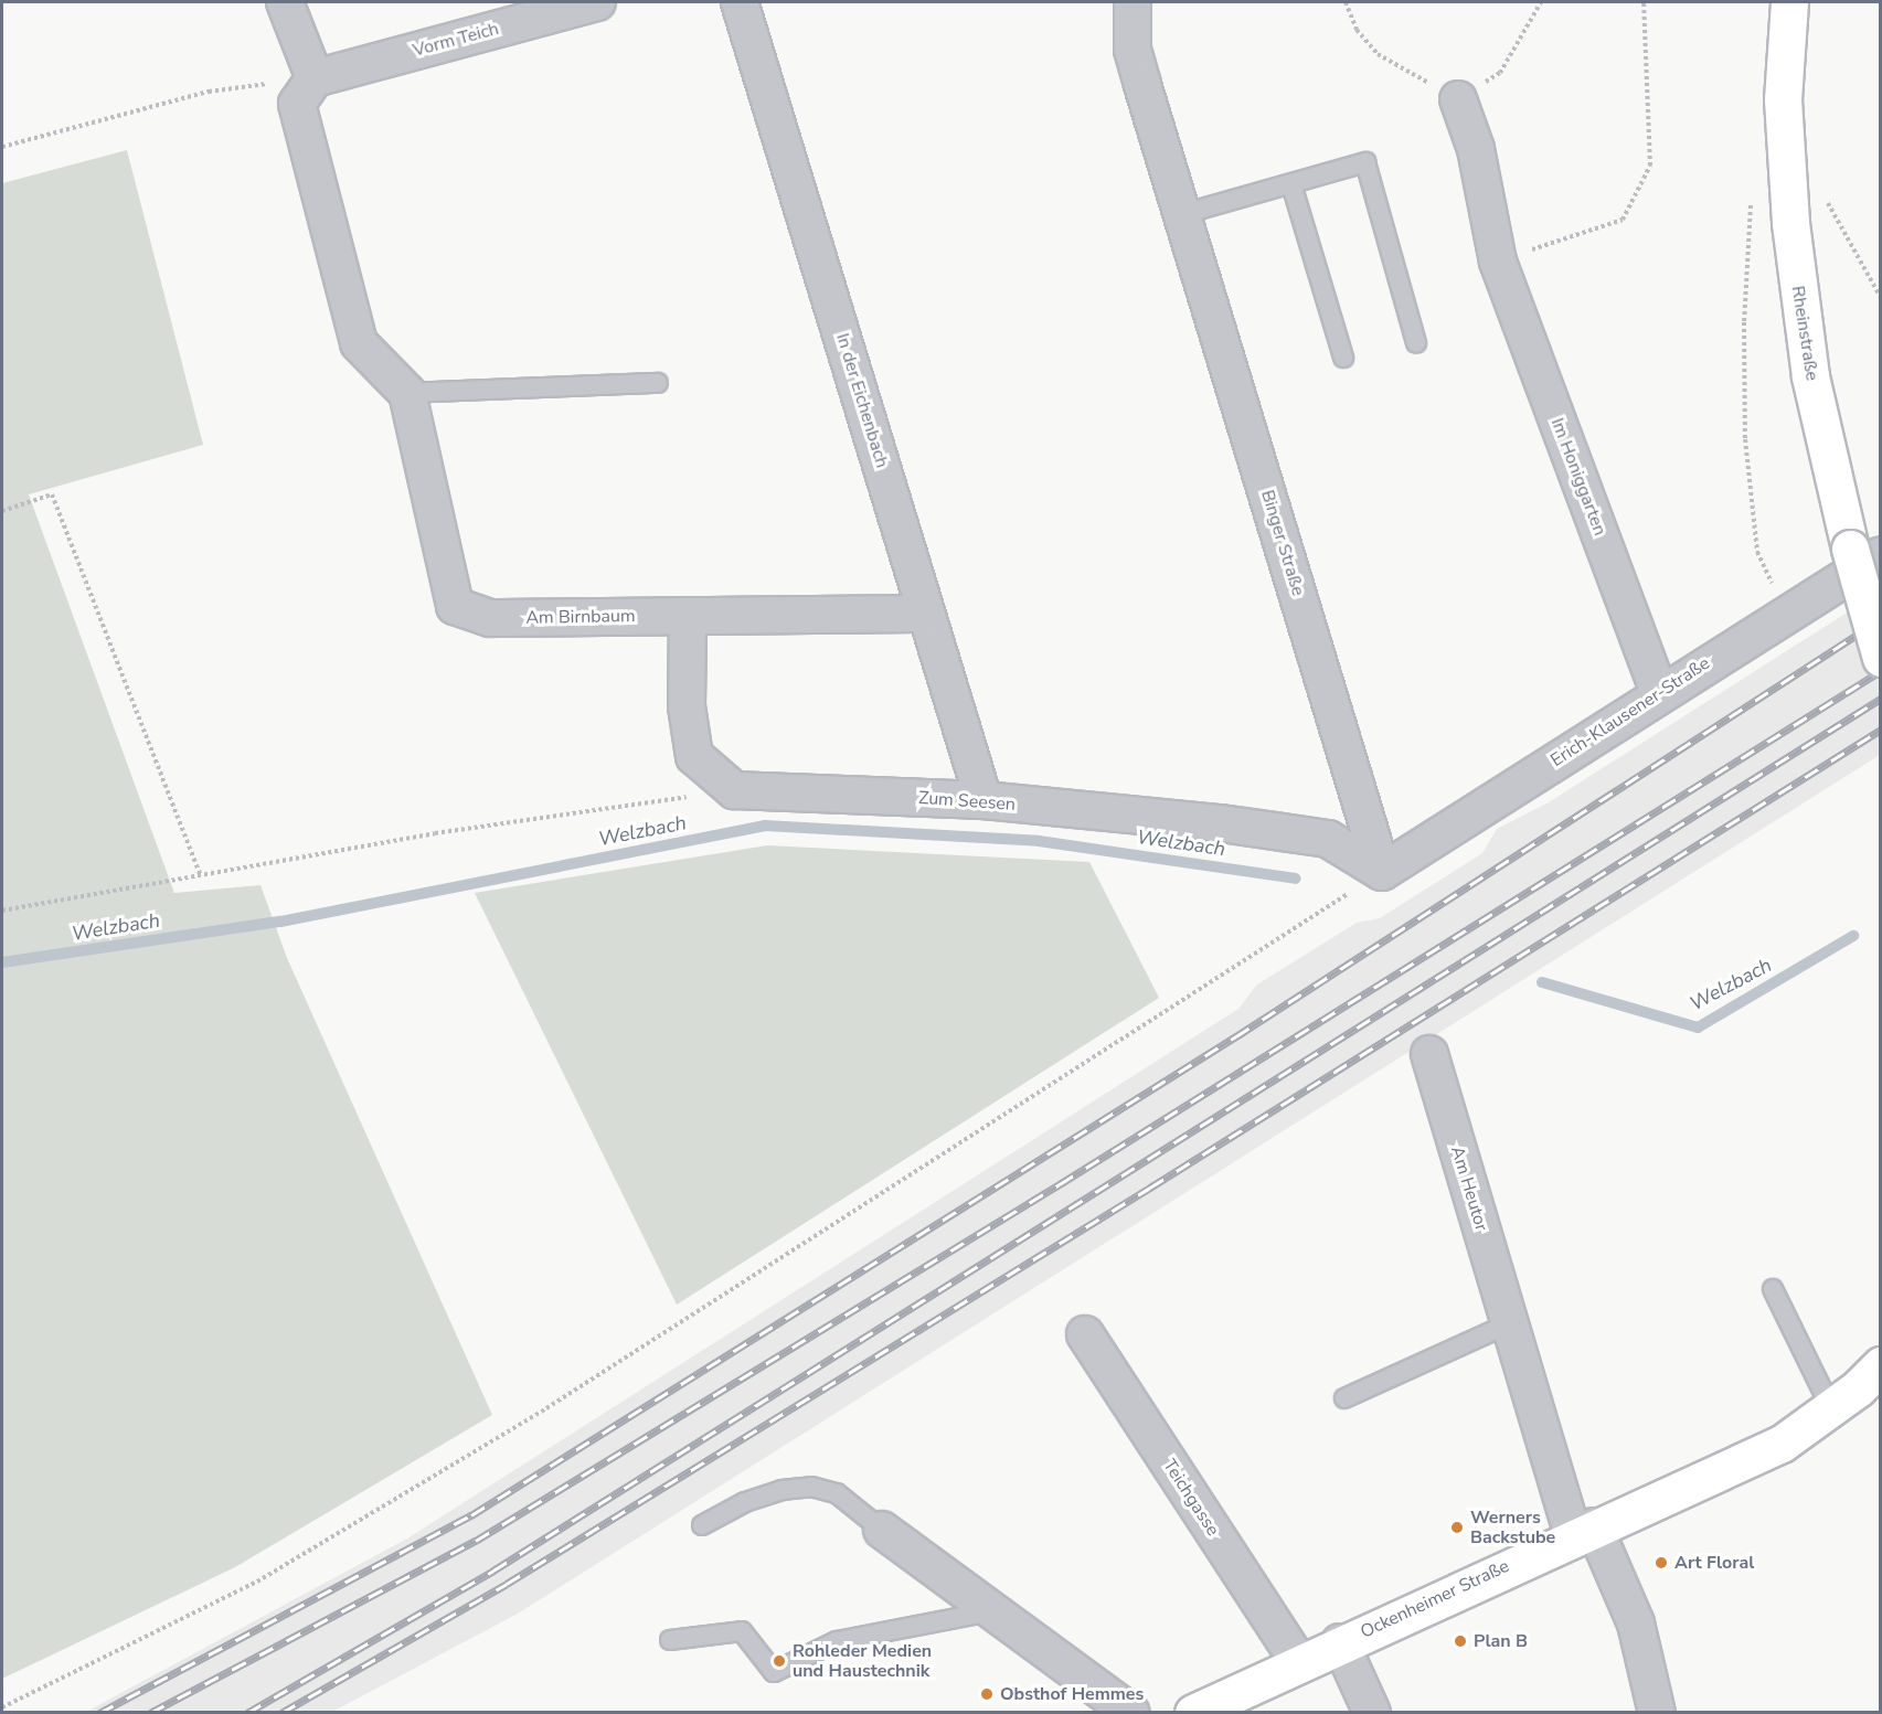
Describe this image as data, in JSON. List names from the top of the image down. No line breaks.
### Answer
{"streets":{"main road":["Rheinstraße","Ockenheimer Straße"],"street":["Vorm Teich","In der Eichenbach","Im Honiggarten","Binger Straße","Am Birnbaum","Erich-Klausener-Straße","Zum Seesen","Am Heutor","Teichgasse"]},"crossings":[["Rheinstraße","Erich-Klausener-Straße"],["In der Eichenbach","Am Birnbaum"],["In der Eichenbach","Zum Seesen"],["Im Honiggarten","Erich-Klausener-Straße"],["Binger Straße","Erich-Klausener-Straße"],["Binger Straße","Zum Seesen"],["Erich-Klausener-Straße","Zum Seesen"],["Am Heutor","Ockenheimer Straße"],["Teichgasse","Ockenheimer Straße"]],"water":["Welzbach"],"places":["Werners Backstube","Art Floral","Plan B","Rohleder Medien und Haustechnik","Obsthof Hemmes"]}
